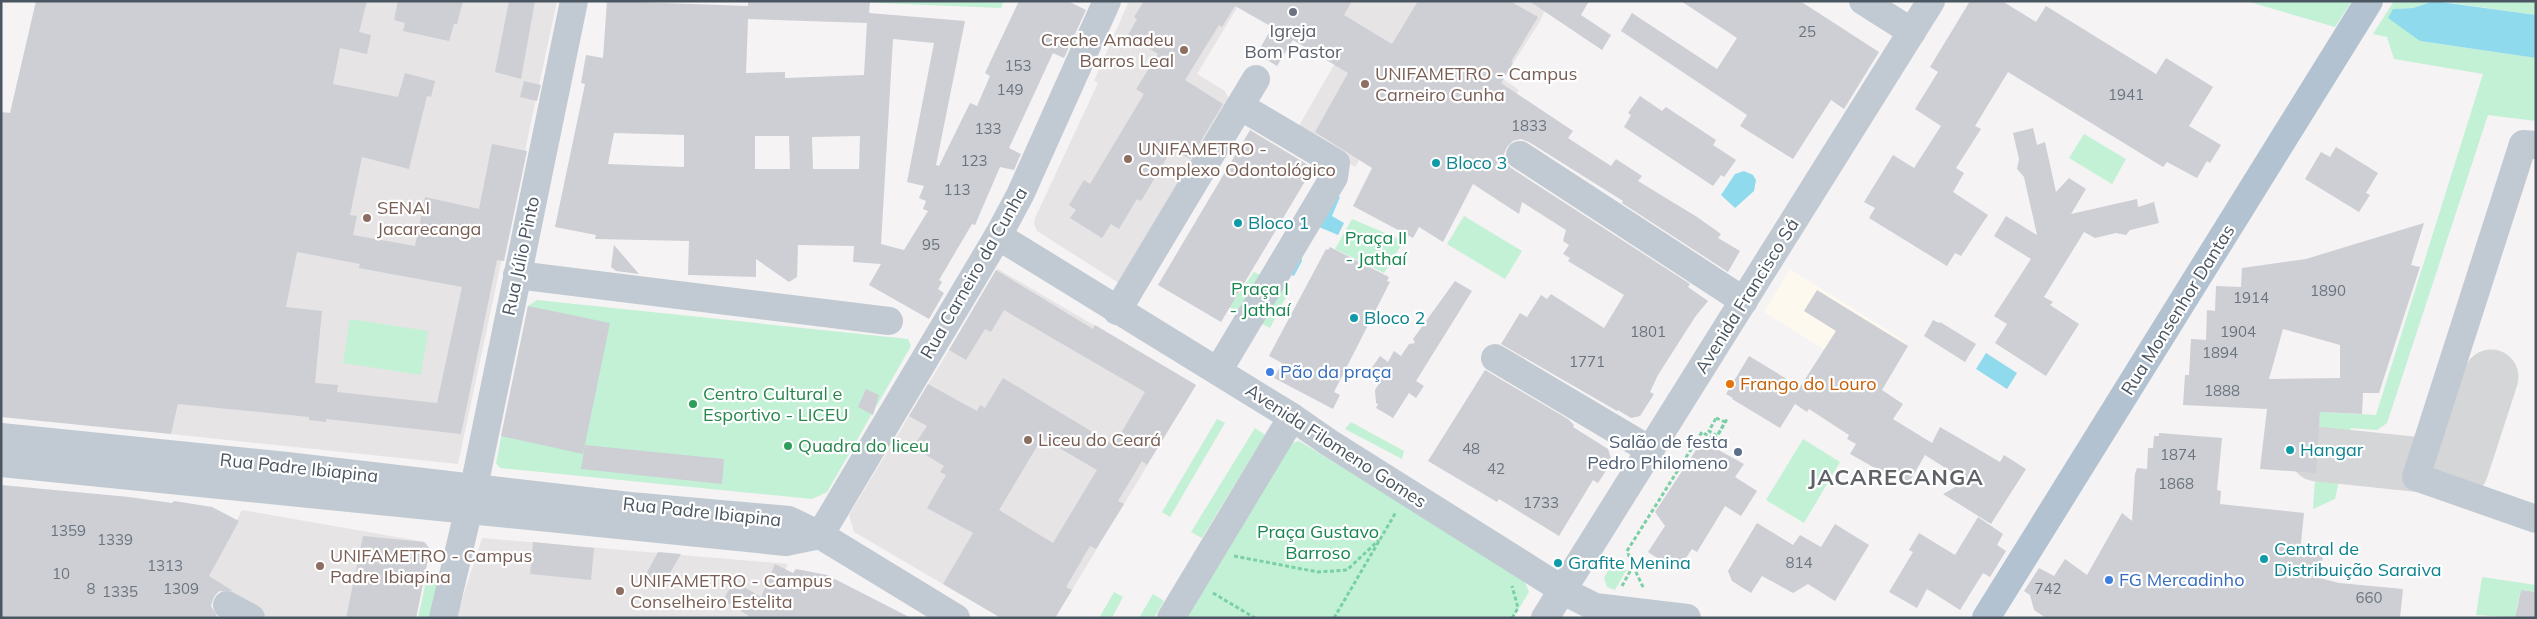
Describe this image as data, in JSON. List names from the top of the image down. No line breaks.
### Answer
{"streets":{"main road":["Rua Monsenhor Dantas"],"street":["Rua Júlio Pinto","Rua Carneiro da Cunha","Avenida Francisco Sá","Avenida Filomeno Gomes","Rua Padre Ibiapina"]},"crossings":[["Rua Júlio Pinto","Rua Padre Ibiapina"],["Rua Carneiro da Cunha","Avenida Filomeno Gomes"],["Rua Carneiro da Cunha","Rua Padre Ibiapina"],["Avenida Francisco Sá","Avenida Filomeno Gomes"]],"districts":["JACARECANGA"],"parks":["Praça II - Jathaí","Praça I - Jathaí","Praça Gustavo Barroso"],"places":["Igreja Bom Pastor","Creche Amadeu Barros Leal","UNIFAMETRO - Campus Carneiro Cunha","UNIFAMETRO - Complexo Odontológico","Bloco 3","SENAI Jacarecanga","Bloco 1","Bloco 2","Pão da praça","Frango do Louro","Centro Cultural e Esportivo - LICEU","Liceu do Ceará","Quadra do liceu","Hangar","Salão de festa Pedro Philomeno","Central de Distribuição Saraiva","Grafite Menina","UNIFAMETRO - Campus Padre Ibiapina","FG Mercadinho","UNIFAMETRO - Campus Conselheiro Estelita"],"house_numbers":["25","153","149","1941","1833","133","123","113","95","1890","1914","1801","1904","1894","1771","1888","48","1874","42","1868","1733","1359","1339","814","1313","10","8","1309","742","1335","660"]}
